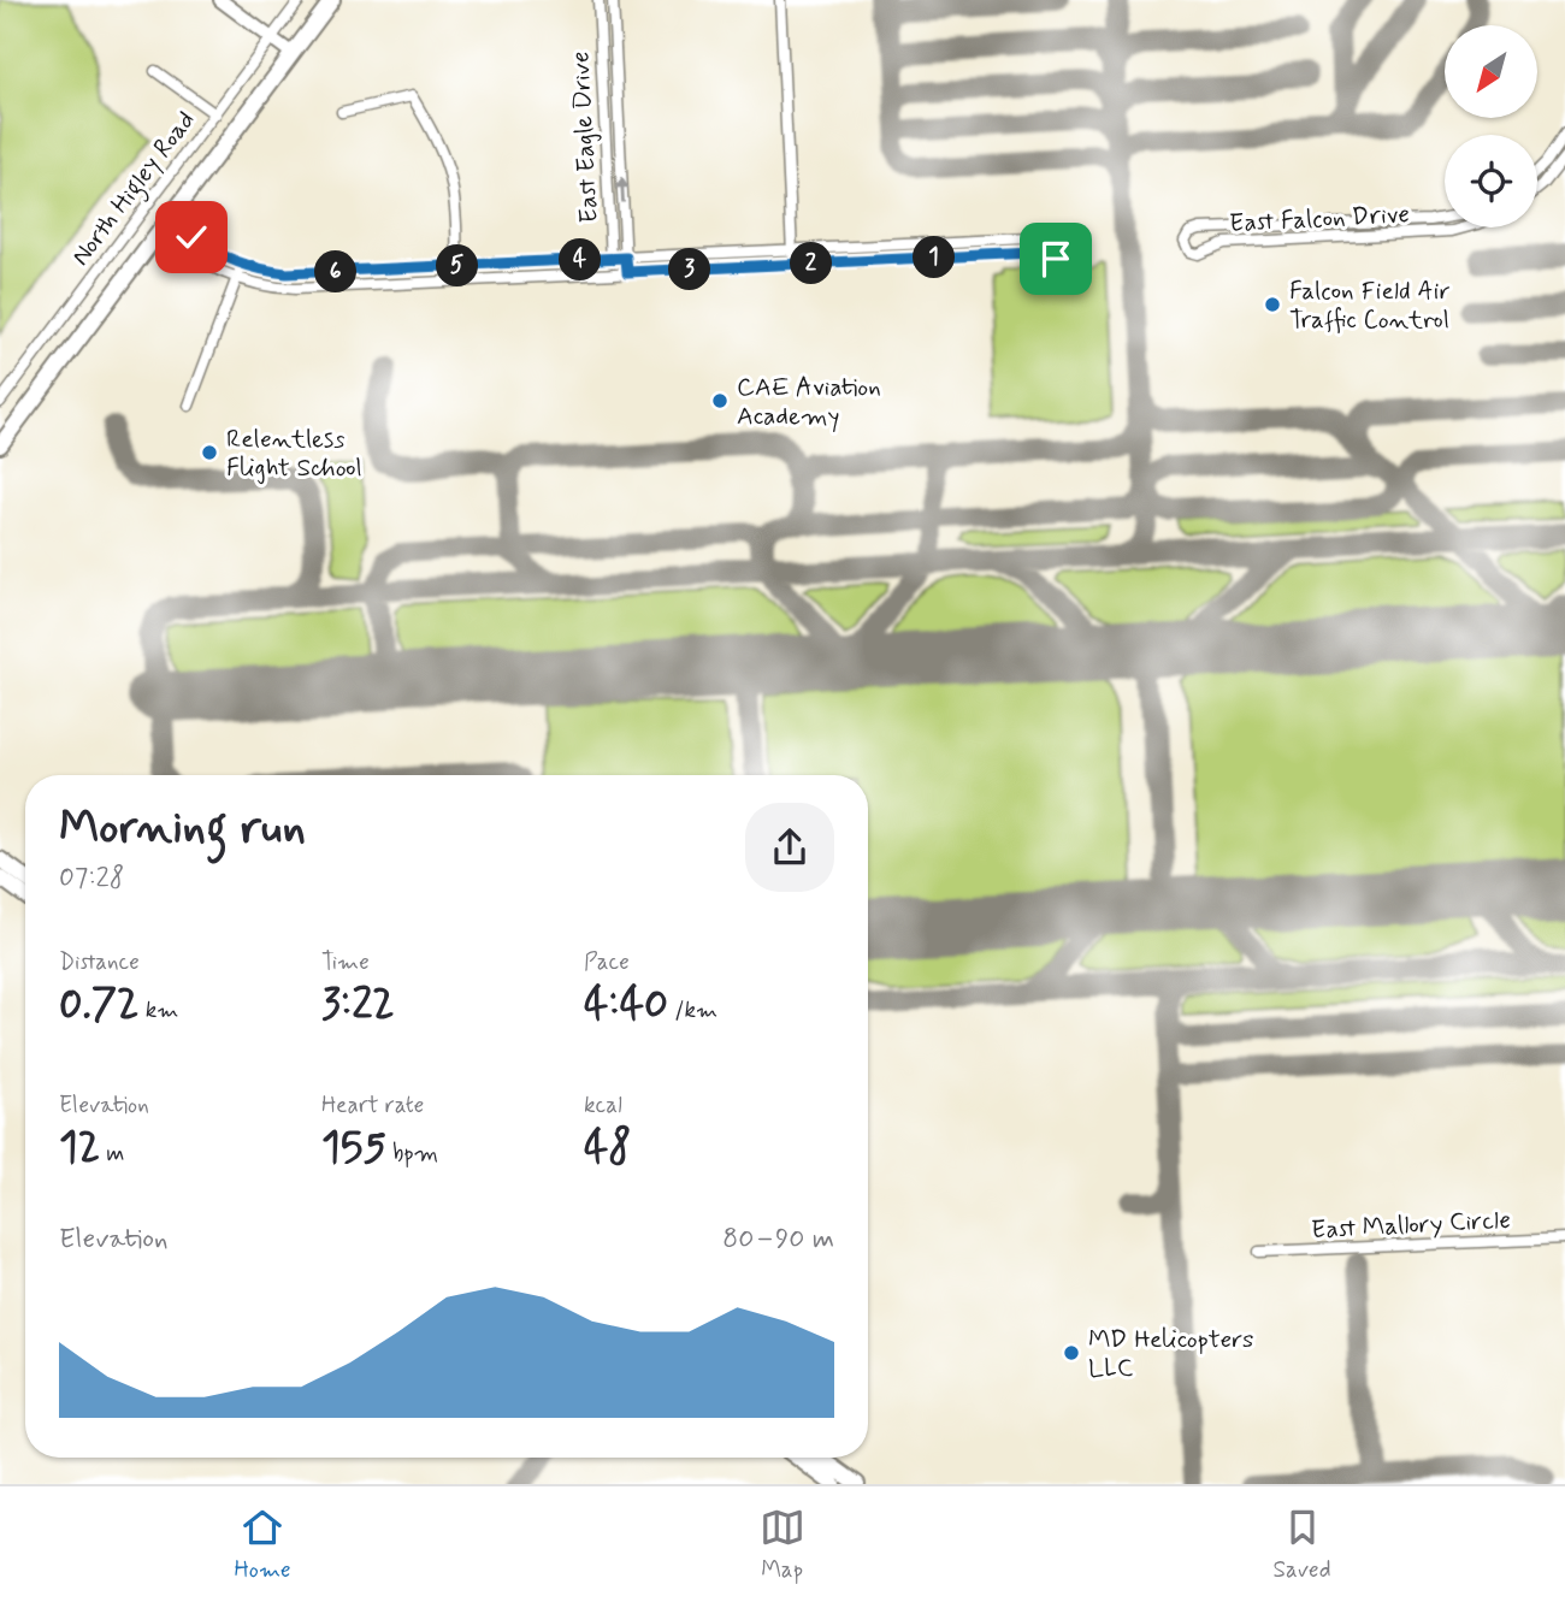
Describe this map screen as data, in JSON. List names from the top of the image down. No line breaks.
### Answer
{"streets":{"main road":["North Higley Road"],"street":["East Eagle Drive","East Falcon Drive","East Mallory Circle"]},"places":["Falcon Field Air Traffic Control","CAE Aviation Academy","Relentless Flight School","MD Helicopters LLC"],"north":"bottom left","page":{"pins":["1","4","2","5","3","6"],"heading":["Morning run","07:28"],"stats":[["Distance","0.72 km"],["Time","3:22"],["Pace","4:40 /km"],["Elevation","12 m"],["Heart rate","155 bpm"],["kcal","48"]],"chart":["Elevation","80–90 m"],"tabs":["Home","Map","Saved"]}}
